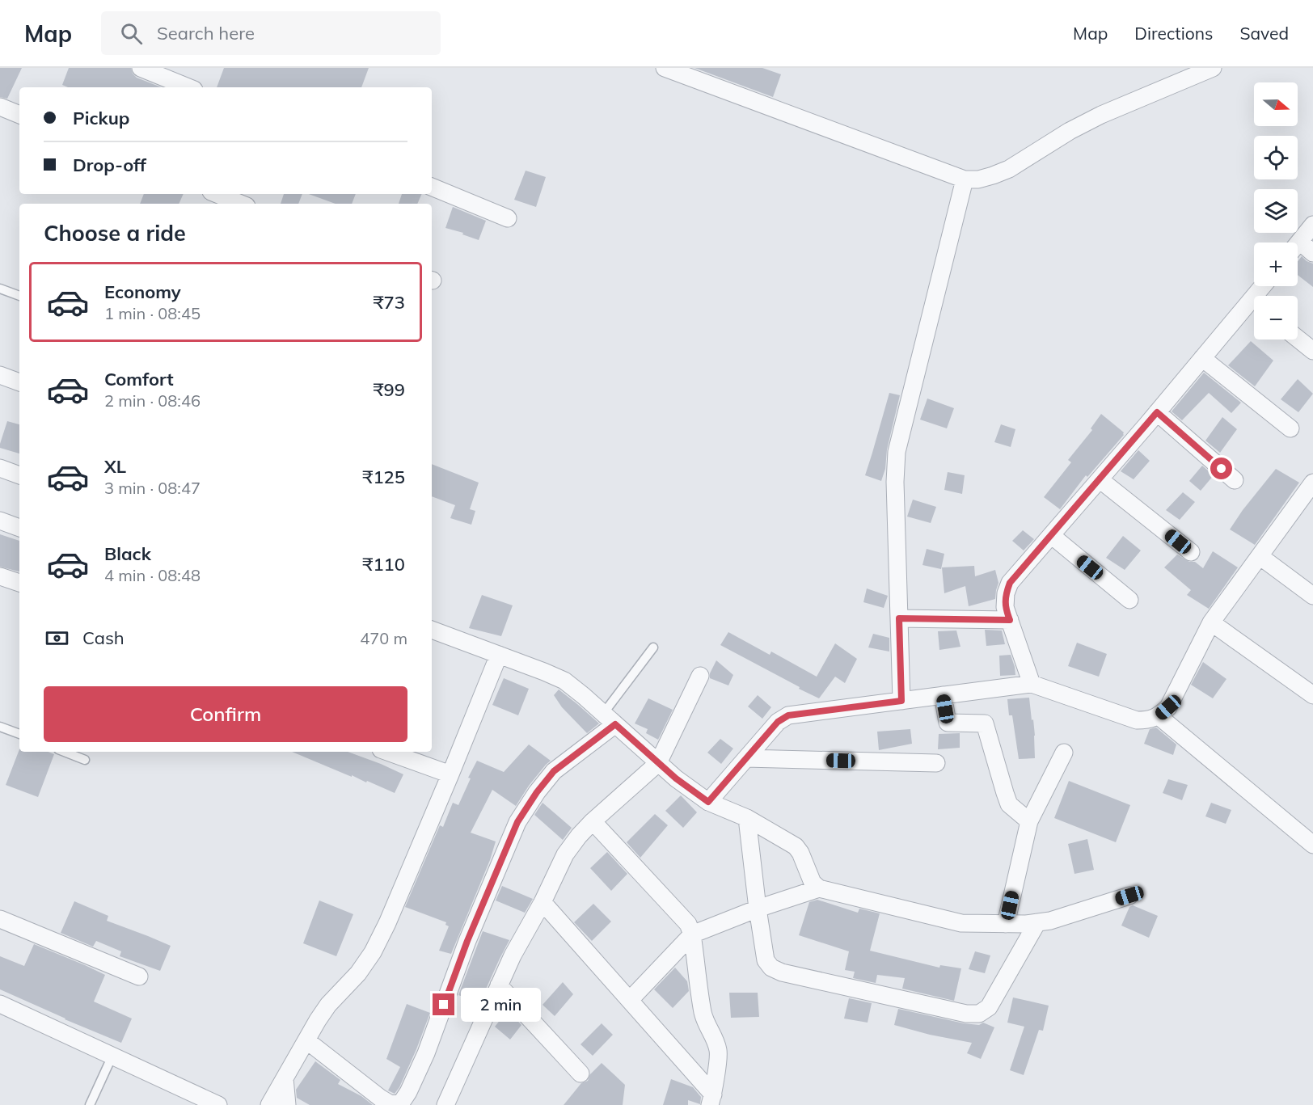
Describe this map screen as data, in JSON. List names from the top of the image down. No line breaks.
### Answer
{"north":"right","page":{"header":"Map","search":"Search here","nav":["Map","Directions","Saved"],"map_buttons":["+","−"],"banner":["Pickup","Drop-off"],"heading":"Choose a ride","list":[{"name":"Economy","note":"1 min · 08:45","value":"₹73"},{"name":"Comfort","note":"2 min · 08:46","value":"₹99"},{"name":"XL","note":"3 min · 08:47","value":"₹125"},{"name":"Black","note":"4 min · 08:48","value":"₹110"}],"pay":["Cash","470 m"],"buttons":"Confirm","bubble":"2 min"}}
